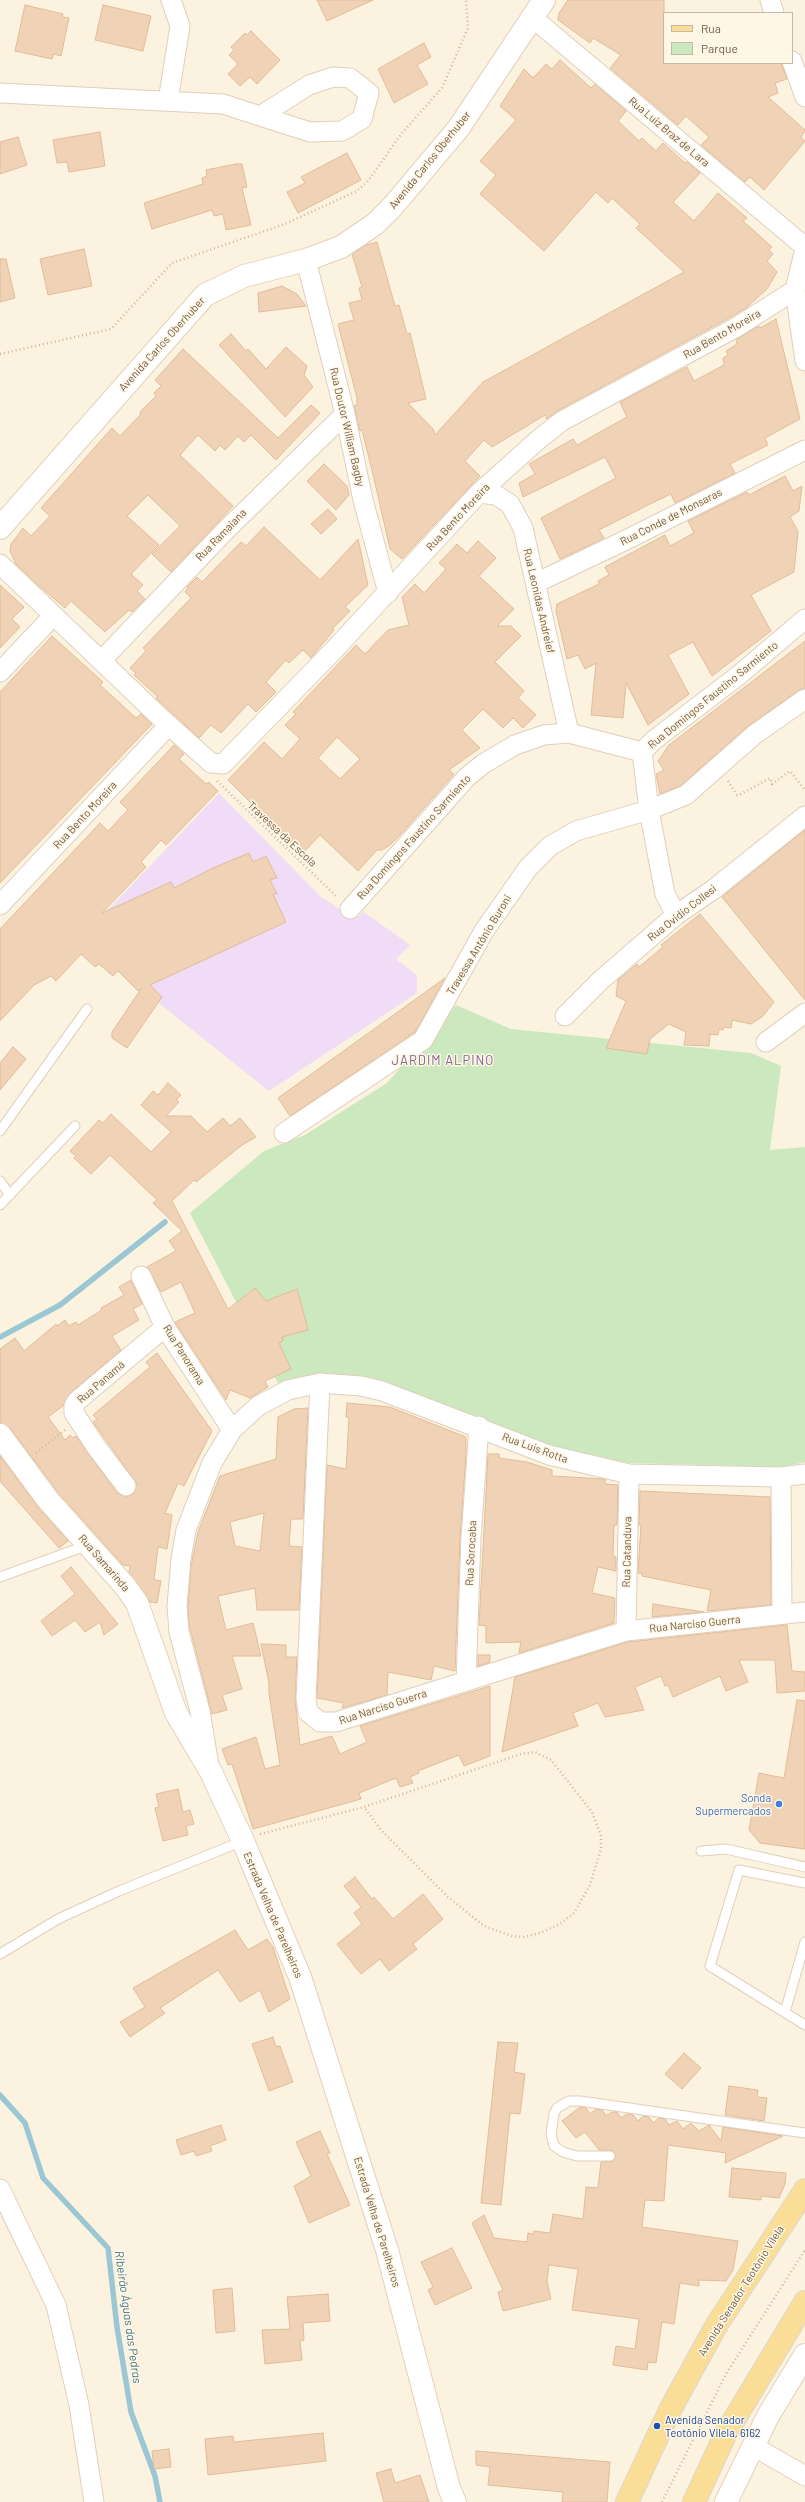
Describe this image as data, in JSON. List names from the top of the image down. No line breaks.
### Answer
{"streets":{"main road":["Avenida Carlos Oberhuber","Rua Samarinda","Estrada Velha de Parelheiros","Avenida Senador Teotônio Vilela"],"street":["Rua Luiz Braz de Lara","Rua Bento Moreira","Rua Doutor William Bagby","Rua Conde de Monsaras","Rua Ramaiana","Rua Leonidas Andreief","Rua Domingos Faustino Sarmiento","Rua Ovidio Collesi","Travessa Antônio Buroni","Rua Panorama","Rua Panamá","Rua Luis Rotta","Rua Catanduva","Rua Sorocaba","Rua Narciso Guerra"],"path":["Travessa da Escola"]},"crossings":[["Rua Luiz Braz de Lara","Avenida Carlos Oberhuber"],["Avenida Carlos Oberhuber","Rua Doutor William Bagby"],["Rua Bento Moreira","Rua Doutor William Bagby"],["Rua Bento Moreira","Rua Leonidas Andreief"],["Rua Bento Moreira","Travessa da Escola"],["Rua Doutor William Bagby","Rua Ramaiana"],["Rua Conde de Monsaras","Rua Leonidas Andreief"],["Rua Leonidas Andreief","Rua Domingos Faustino Sarmiento"],["Rua Domingos Faustino Sarmiento","Travessa da Escola"],["Rua Panorama","Rua Panamá"],["Rua Panorama","Estrada Velha de Parelheiros"],["Rua Luis Rotta","Rua Catanduva"],["Rua Luis Rotta","Rua Sorocaba"],["Rua Luis Rotta","Rua Narciso Guerra"],["Rua Luis Rotta","Estrada Velha de Parelheiros"],["Rua Catanduva","Rua Narciso Guerra"],["Rua Sorocaba","Rua Narciso Guerra"],["Rua Samarinda","Estrada Velha de Parelheiros"],["Rua Narciso Guerra","Estrada Velha de Parelheiros"]],"districts":["JARDIM ALPINO"],"water":["Ribeirão Águas das Pedras"],"places":["Sonda Supermercados","Avenida Senador Teotônio Vilela, 6162"],"legend":["Rua","Parque"]}
